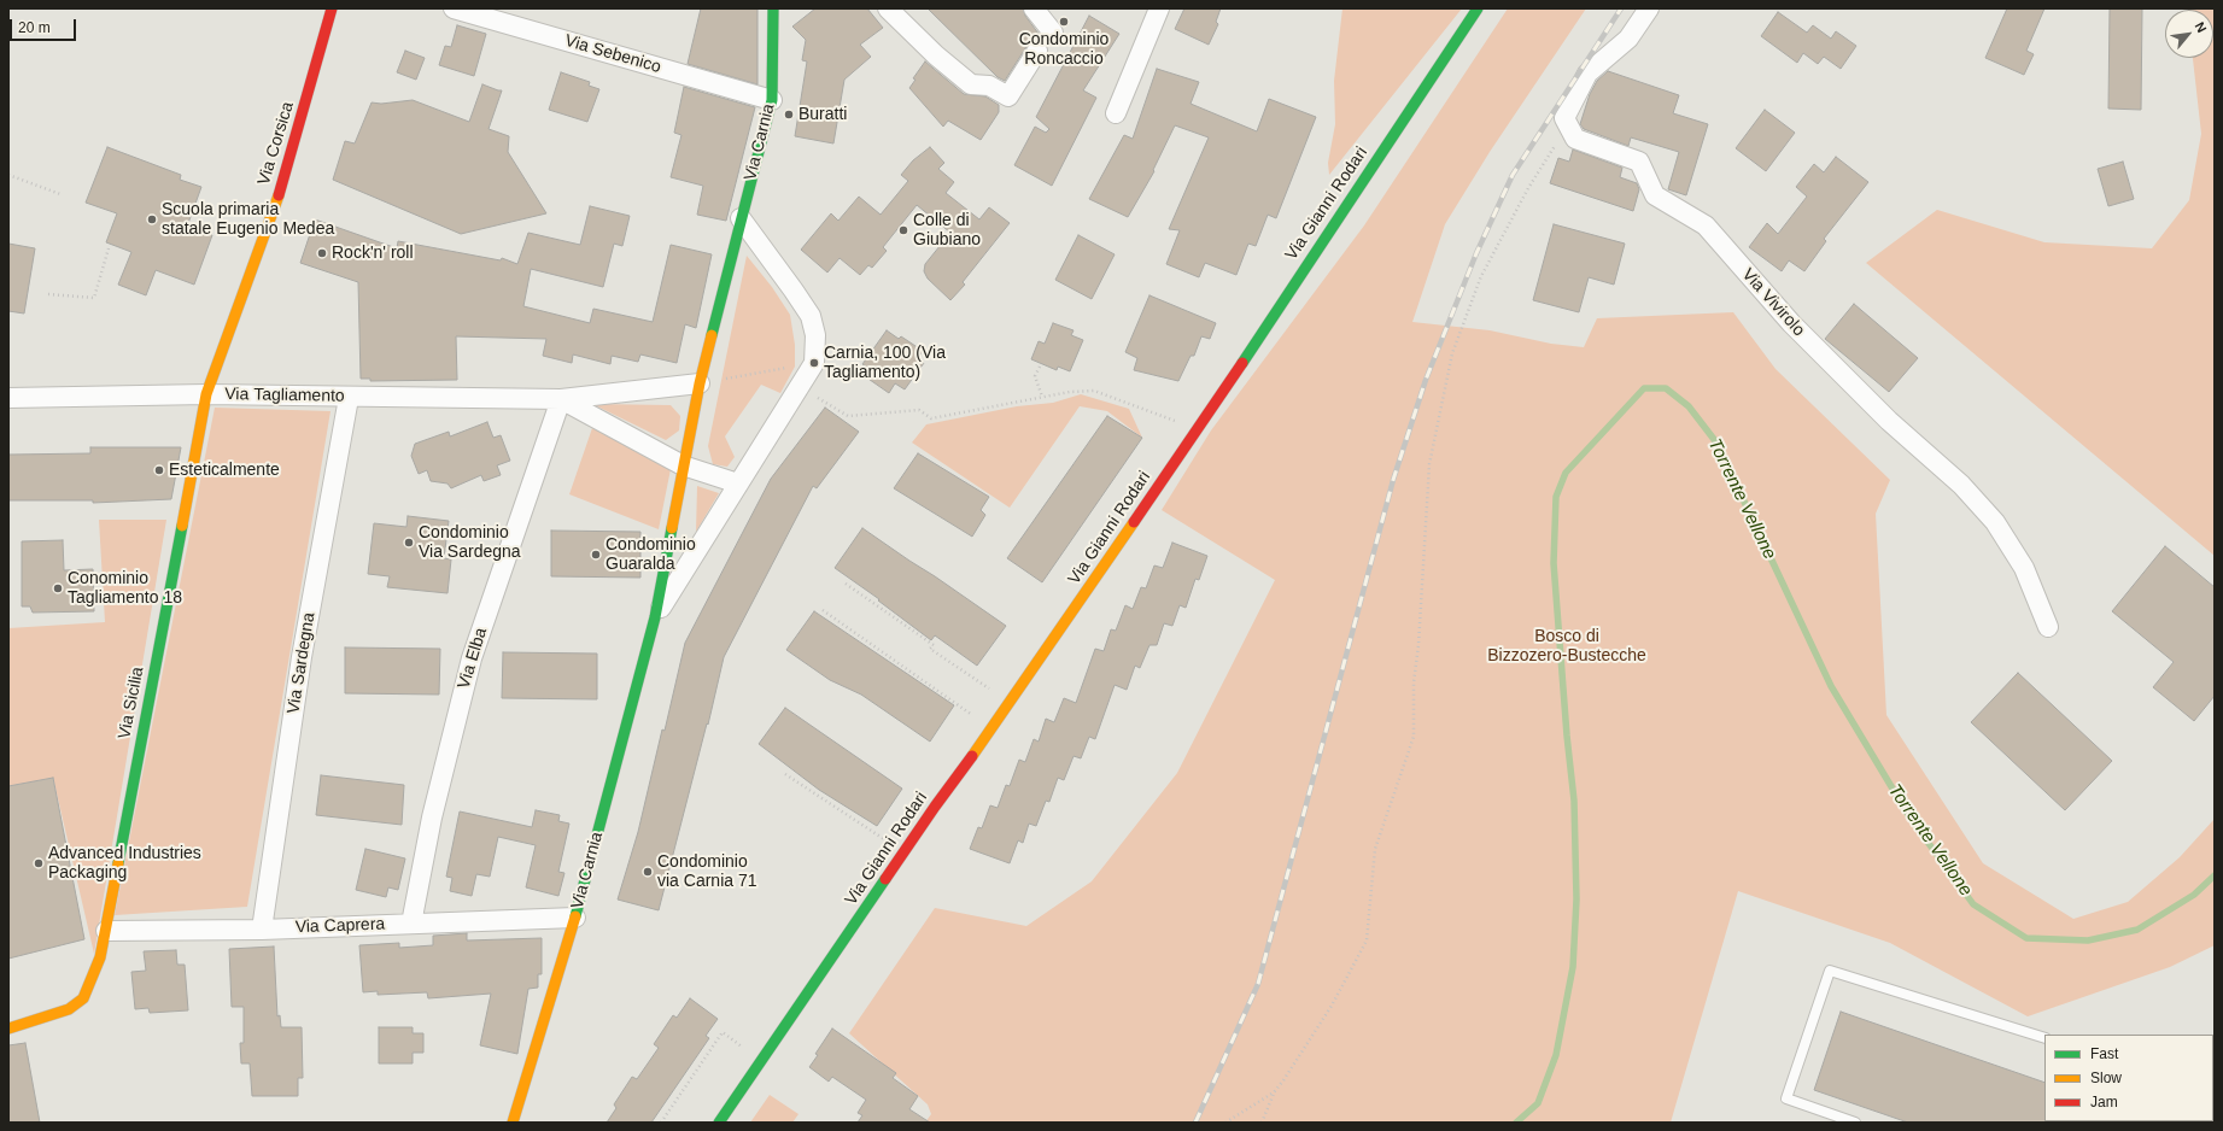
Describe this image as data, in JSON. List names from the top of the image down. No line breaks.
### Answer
{"streets":{"street":["Via Sebenico","Via Carnia","Via Corsica","Via Gianni Rodari","Via Vivirolo","Via Tagliamento","Via Elba","Via Sardegna","Via Sicilia","Via Caprera"]},"crossings":[["Via Sebenico","Via Carnia"],["Via Carnia","Via Tagliamento"],["Via Carnia","Via Caprera"],["Via Corsica","Via Tagliamento"],["Via Corsica","Via Sicilia"],["Via Tagliamento","Via Elba"],["Via Tagliamento","Via Sardegna"],["Via Tagliamento","Via Sicilia"],["Via Elba","Via Caprera"],["Via Sardegna","Via Caprera"],["Via Sicilia","Via Caprera"]],"water":["Torrente Vellone"],"parks":["Bosco di Bizzozero-Bustecche"],"places":["Condominio Roncaccio","Buratti","Scuola primaria statale Eugenio Medea","Colle di Giubiano","Rock'n' roll","Carnia, 100 (Via Tagliamento)","Esteticalmente","Condominio Via Sardegna","Condominio Guaralda","Conominio Tagliamento 18","Advanced Industries Packaging","Condominio via Carnia 71"],"legend":["Fast","Slow","Jam"],"scale_bar":"20 m","north":"top right"}
